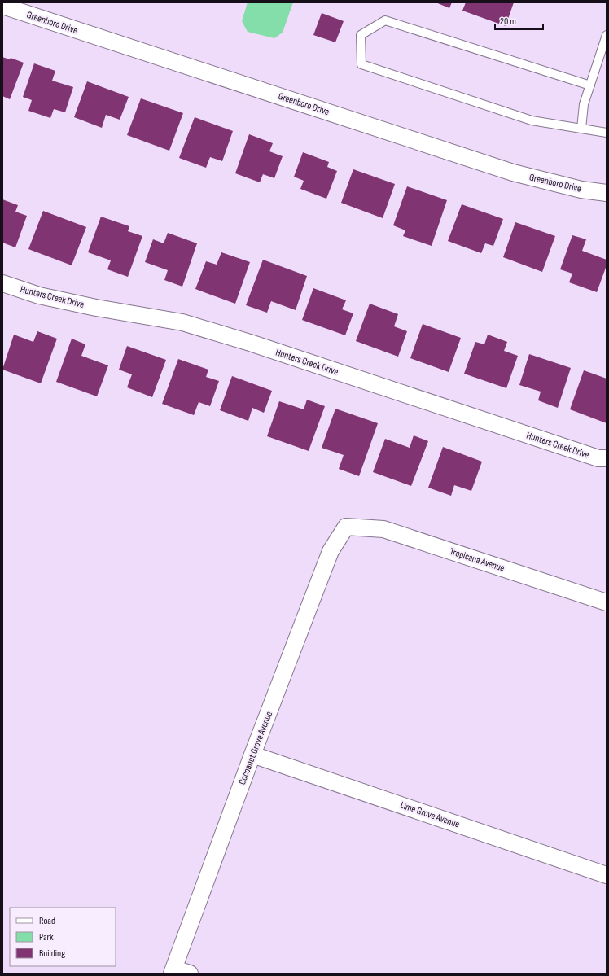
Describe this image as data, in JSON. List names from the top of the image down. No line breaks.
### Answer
{"streets":{"street":["Greenboro Drive","Hunters Creek Drive","Tropicana Avenue","Cocoanut Grove Avenue","Lime Grove Avenue"]},"crossings":[["Tropicana Avenue","Cocoanut Grove Avenue"],["Cocoanut Grove Avenue","Lime Grove Avenue"]],"legend":["Road","Park","Building"],"scale_bar":"20 m"}
